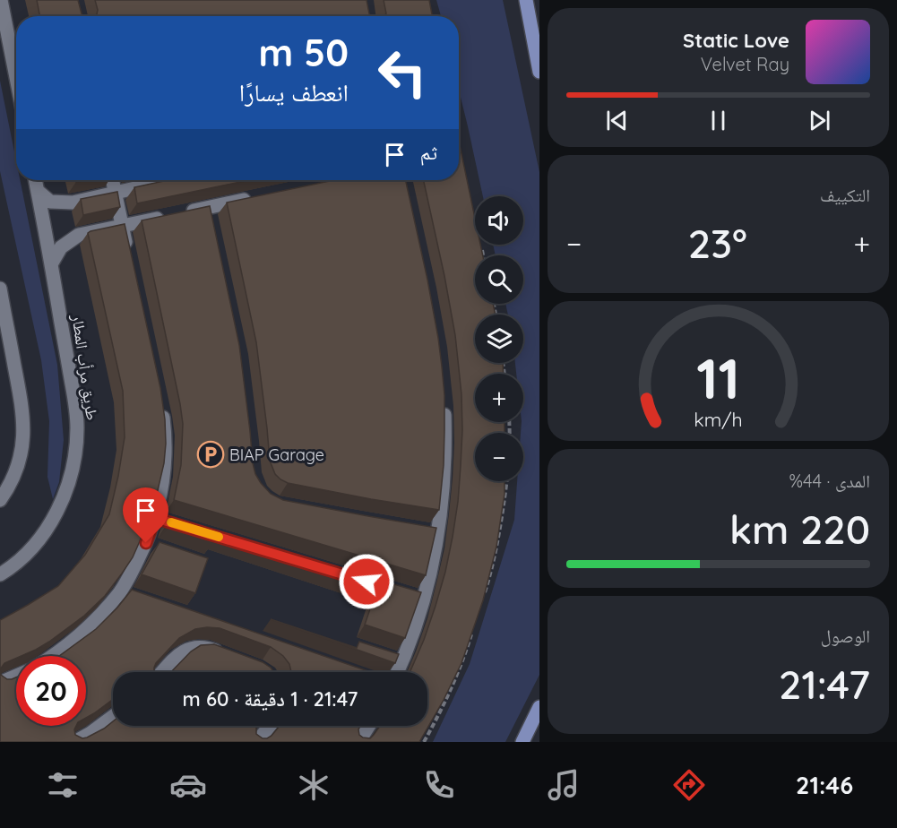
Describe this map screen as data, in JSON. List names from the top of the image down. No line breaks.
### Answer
{"streets":{"lane":["طريق مرأب المطار"]},"places":{"parking":["BIAP Garage"]},"page":{"turn":["50 m","انعطف يسارًا"],"song":["Static Love","Velvet Ray"],"then":"ثم","tile":["التكييف",["المدى · 44%","220 km"],["الوصول","21:47"]],"map_buttons":["+","−"],"heat":["−","23°","+"],"limit":"20","trip":"21:47 · 1 دقيقة · 60 m","tabs":"21:46","gauge":["11","km/h"]}}
